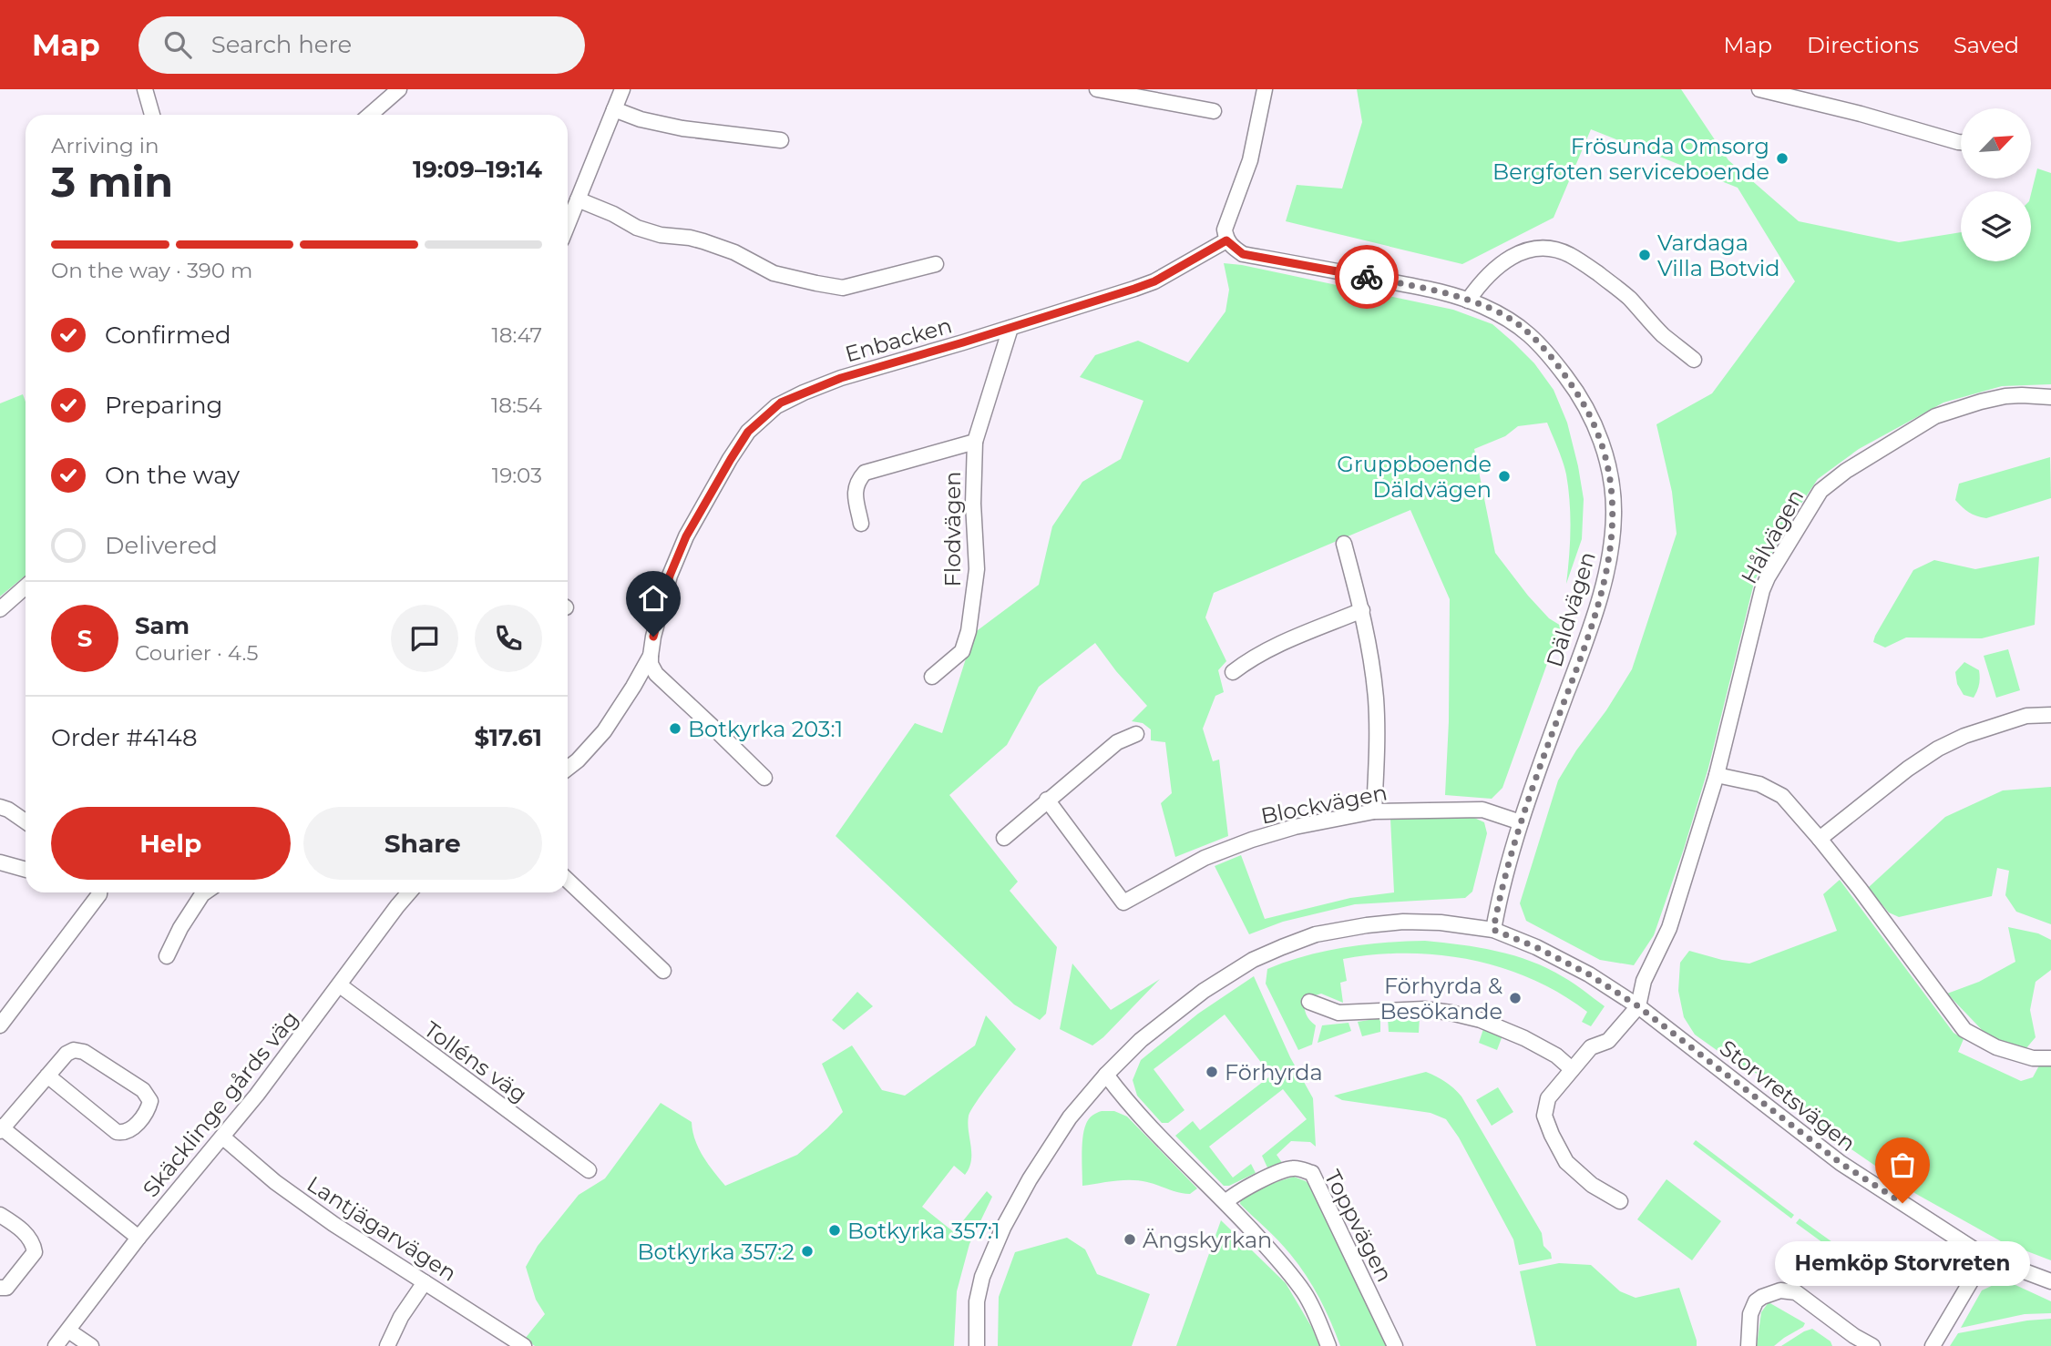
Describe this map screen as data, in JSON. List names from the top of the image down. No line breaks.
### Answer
{"streets":{"street":["Enbacken","Flodvägen","Hålvägen","Däldvägen","Blockvägen","Tolléns väg","Storvretsvägen","Skäcklinge gårds väg","Toppvägen","Lantjägarvägen"]},"crossings":[["Enbacken","Flodvägen"],["Enbacken","Däldvägen"],["Hålvägen","Storvretsvägen"],["Däldvägen","Blockvägen"],["Däldvägen","Storvretsvägen"],["Tolléns väg","Skäcklinge gårds väg"],["Skäcklinge gårds väg","Lantjägarvägen"]],"places":["Frösunda Omsorg Bergfoten serviceboende","Vardaga Villa Botvid","Gruppboende Däldvägen","Botkyrka 203:1","Förhyrda & Besökande","Förhyrda","Hemköp Storvreten","Botkyrka 357:1","Ängskyrkan","Botkyrka 357:2"],"north":"top right","page":{"header":"Map","search":"Search here","nav":["Map","Directions","Saved"],"heading":["3 min","Arriving in","19:09–19:14"],"panel":["Sam","Courier · 4.5","Order #4148","$17.61"],"bar":"On the way · 390 m","list":[["Confirmed","18:47"],["Preparing","18:54"],["On the way","19:03"],"Delivered"],"round":"S","buttons":["Help","Share"],"bubble":"Hemköp Storvreten"}}
